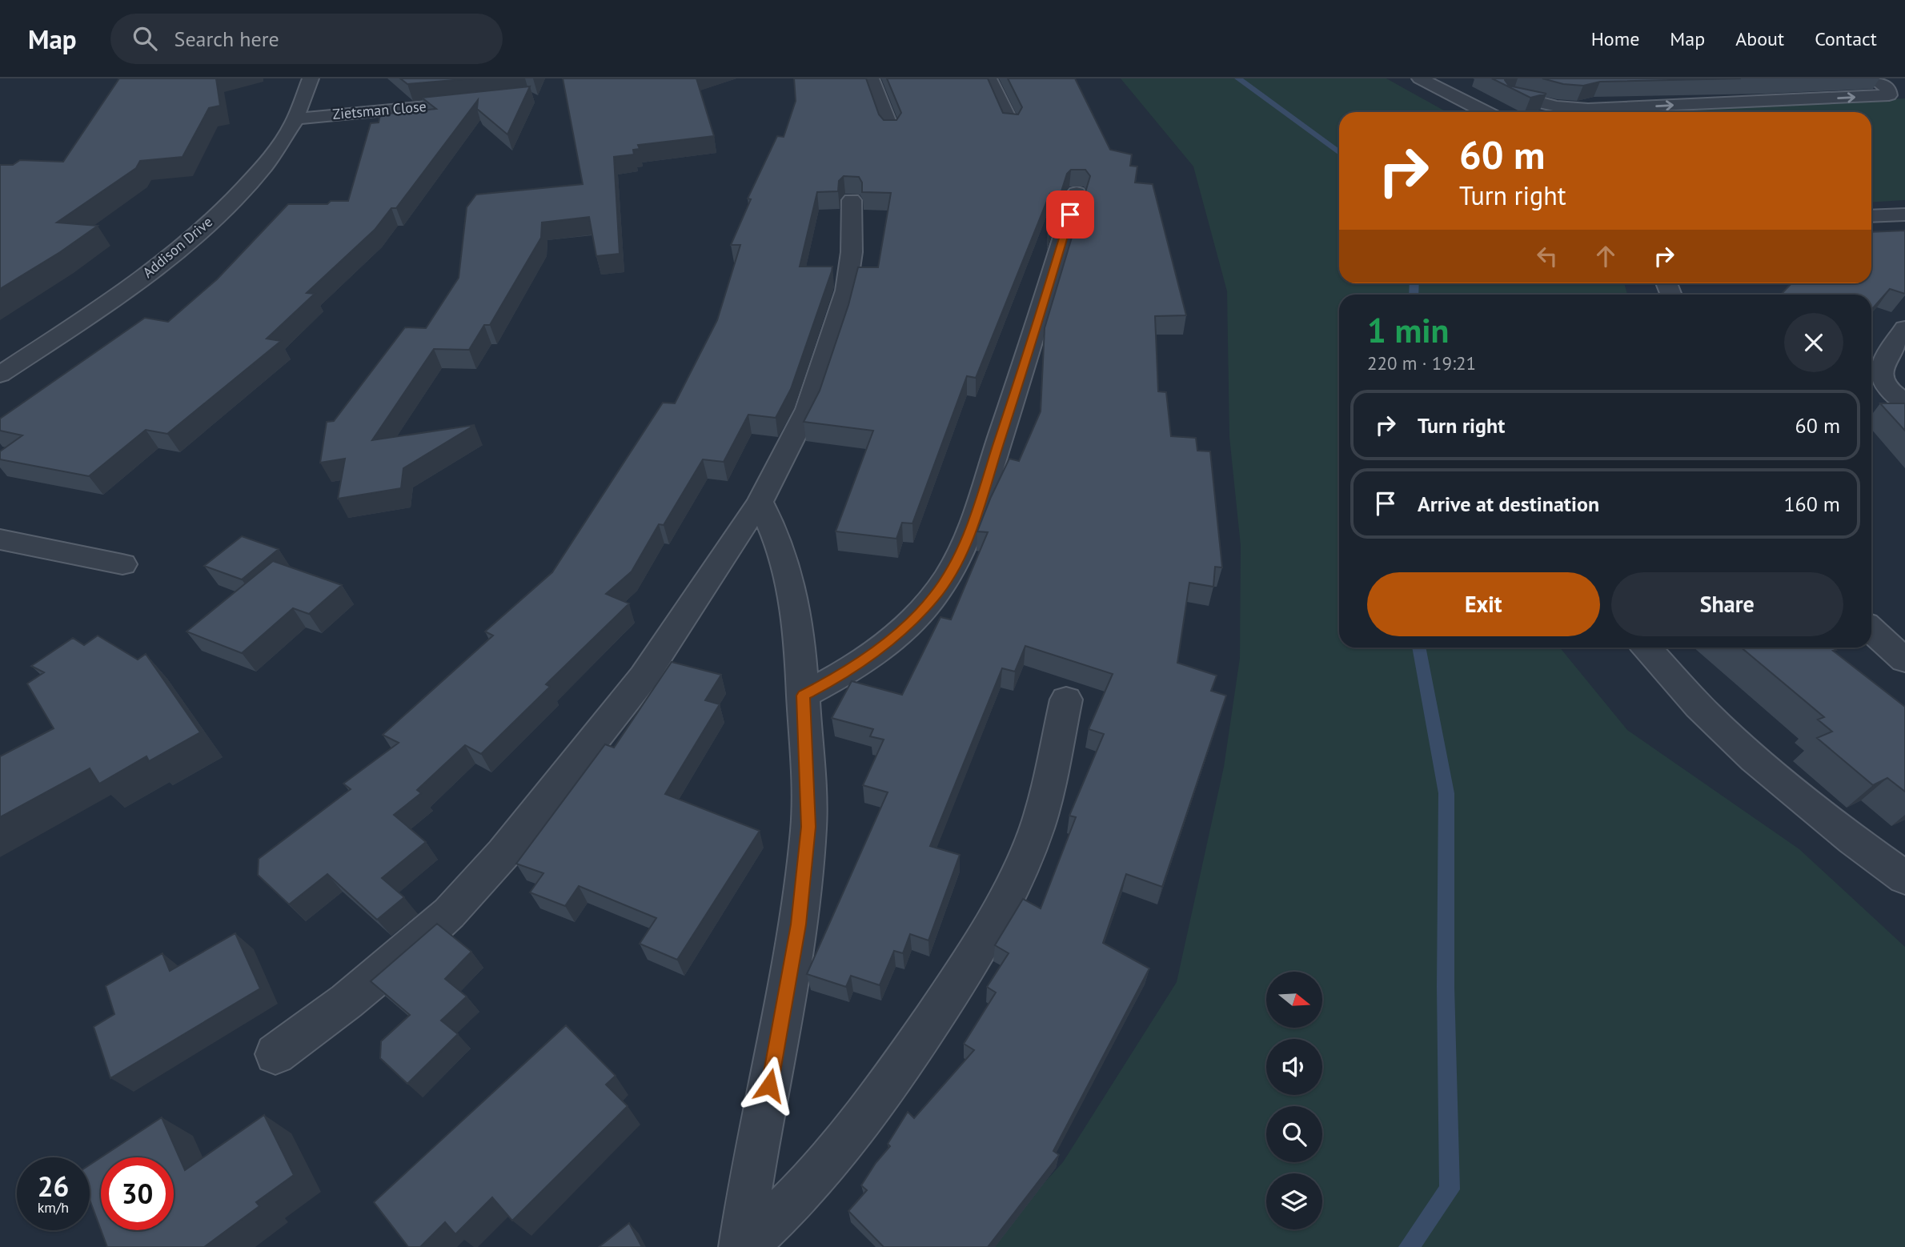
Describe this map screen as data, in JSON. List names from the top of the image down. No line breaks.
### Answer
{"streets":{"street":["Zietsman Close","Addison Drive"]},"crossings":[["Zietsman Close","Addison Drive"]],"north":"right","page":{"header":"Map","search":"Search here","nav":["Home","Map","About","Contact"],"turn":["60 m","Turn right"],"heading":["1 min","220 m · 19:21"],"list":[{"name":"Turn right","value":"60 m"},{"name":"Arrive at destination","value":"160 m"}],"buttons":["Exit","Share"],"speed":"26 km/h","limit":"30"}}
